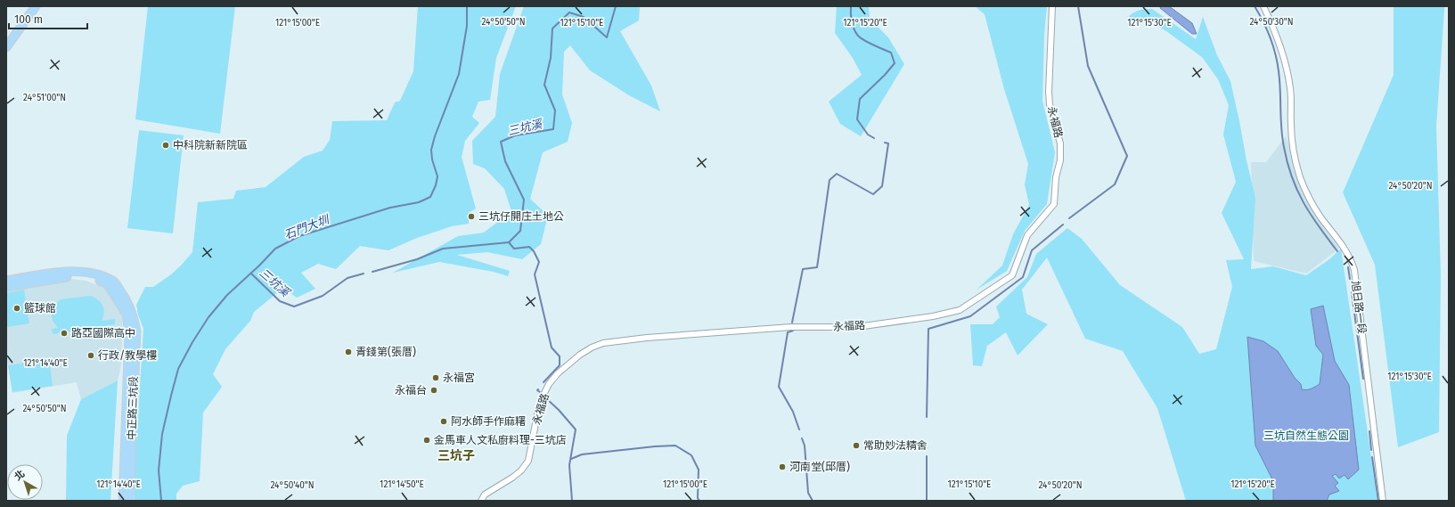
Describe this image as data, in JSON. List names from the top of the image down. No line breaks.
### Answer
{"streets":{"main road":["中正路三坑段"],"street":["永福路","旭日路一段"]},"districts":["三坑子"],"water":["三坑溪","石門大圳"],"parks":["三坑自然生態公園"],"places":["中科院新新院區","三坑仔開庄土地公","籃球館","路亞國際高中","青錢第(張厝)","行政/教學樓","永福宮","永福台","阿水師手作麻糬","金馬車人文私廚料理-三坑店","常助妙法精舍","河南堂(邱厝)"],"scale_bar":"100 m","north":"top left","coordinates":["24°50'50\"N","24°50'30\"N","121°15'30\"E","121°15'00\"E","121°15'10\"E","121°15'20\"E","24°51'00\"N","24°50'20\"N","121°14'40\"E","121°14'50\"E","24°50'40\"N"]}
